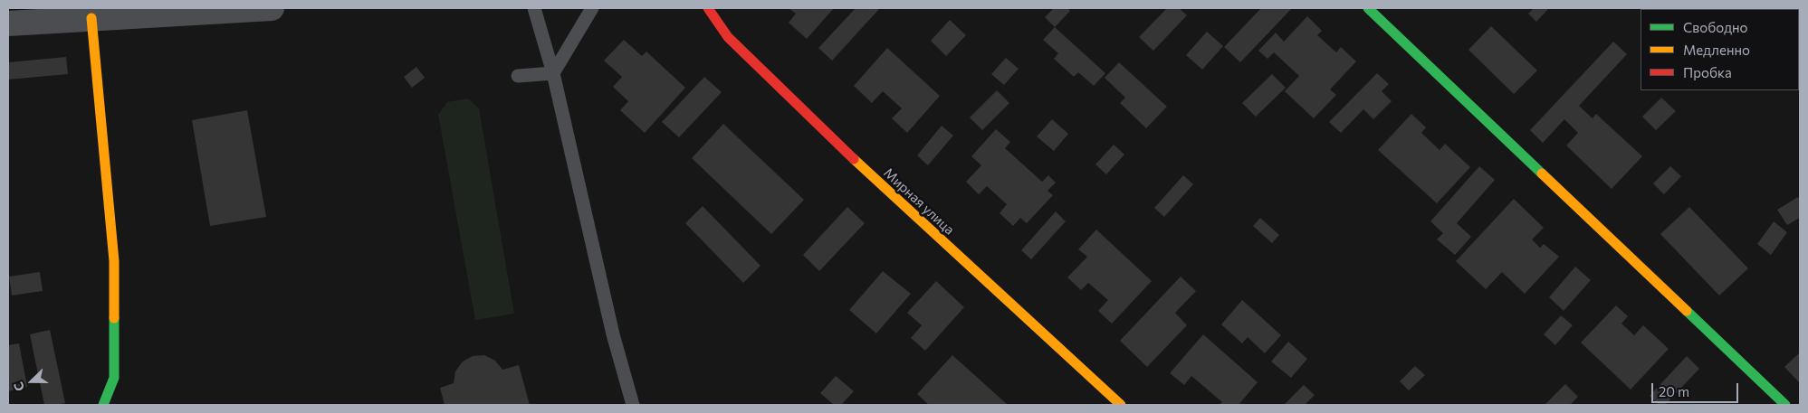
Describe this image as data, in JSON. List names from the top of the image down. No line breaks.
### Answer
{"streets":{"street":["Мирная улица"]},"legend":["Свободно","Медленно","Пробка"],"scale_bar":"20 m","north":"left"}
